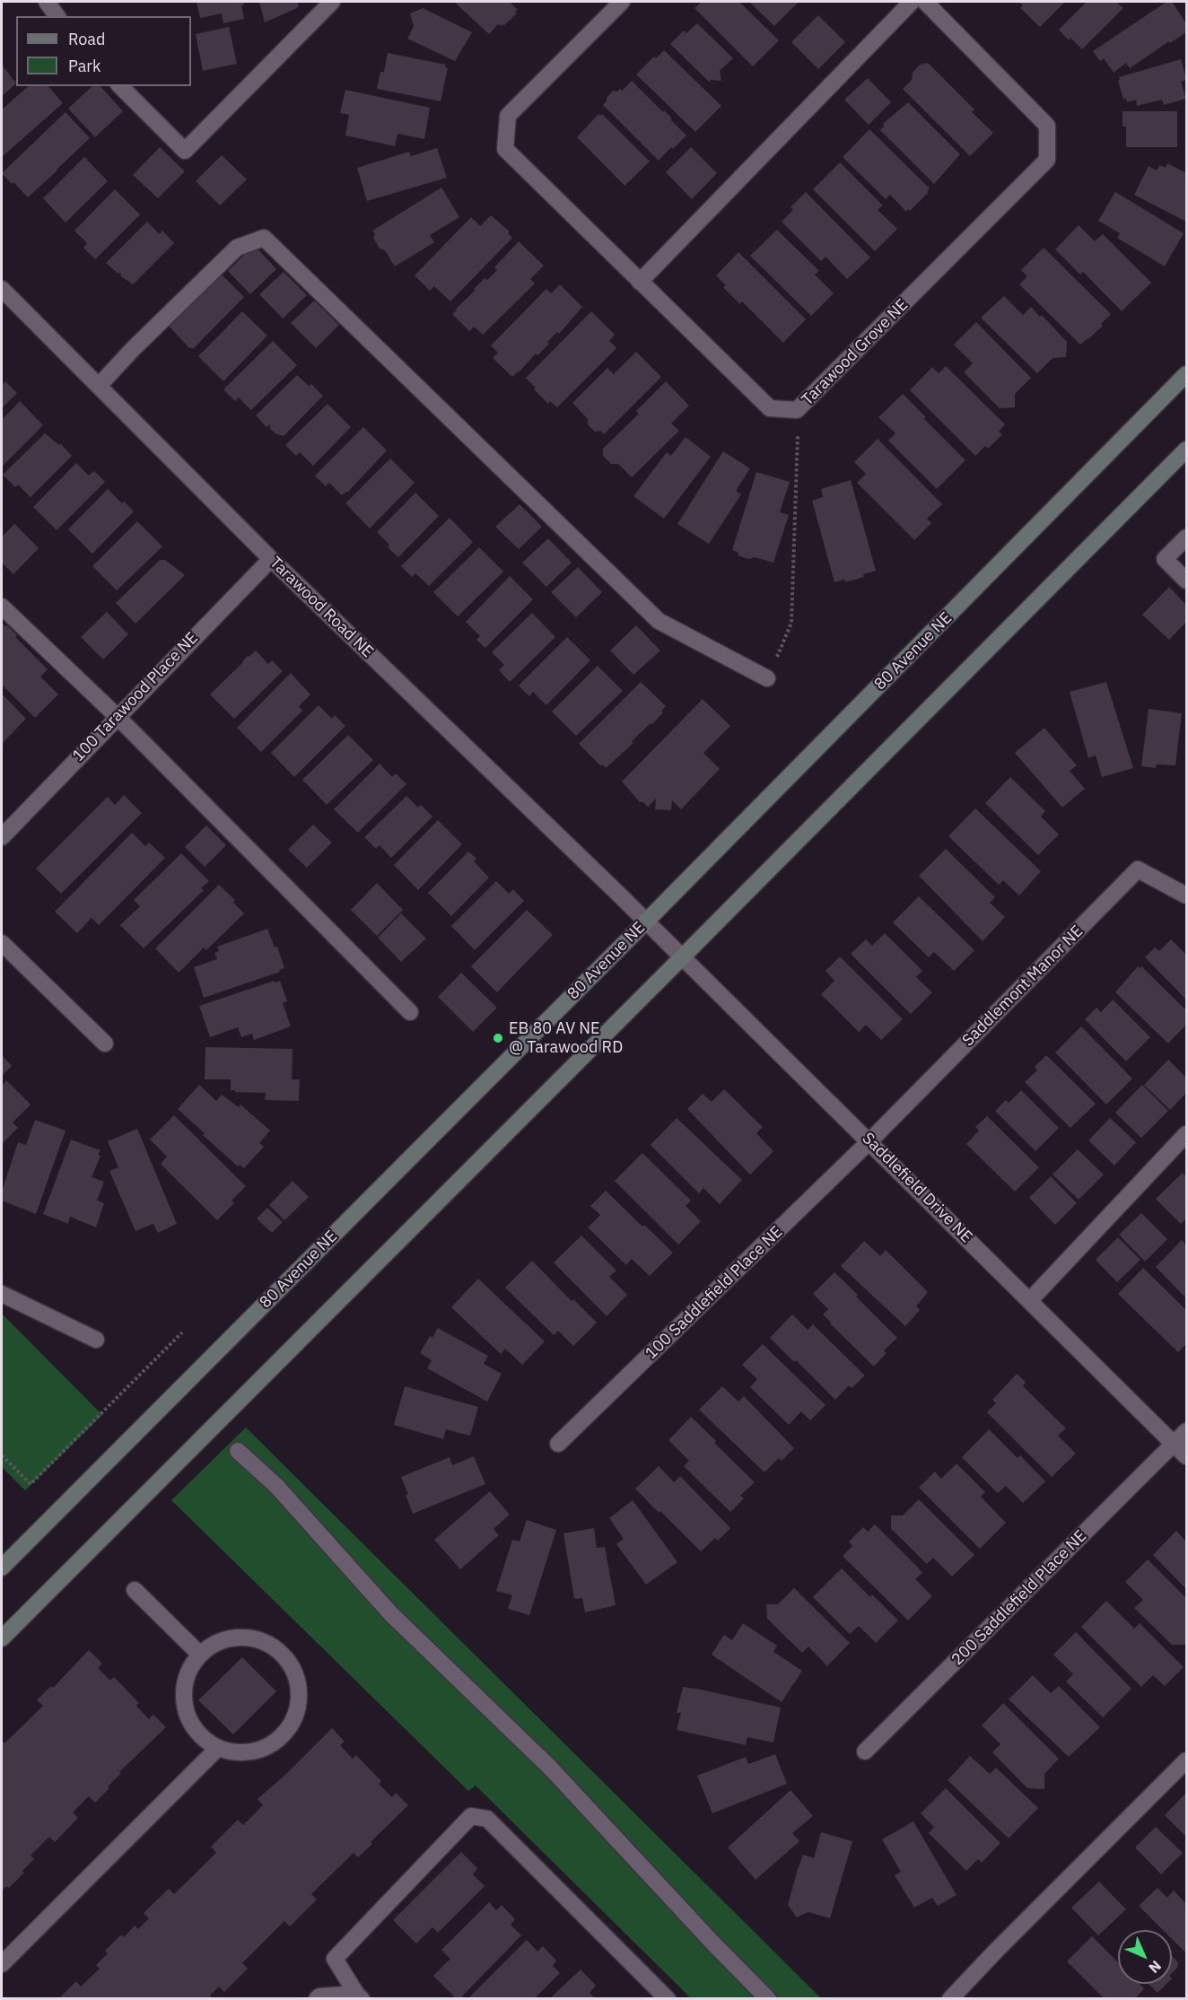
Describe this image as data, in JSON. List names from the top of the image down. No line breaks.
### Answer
{"streets":{"street":["Tarawood Grove NE","Tarawood Road NE","80 Avenue NE","100 Tarawood Place NE","Saddlemont Manor NE","Saddlefield Drive NE","100 Saddlefield Place NE","200 Saddlefield Place NE"]},"crossings":[["Tarawood Road NE","80 Avenue NE"],["Tarawood Road NE","100 Tarawood Place NE"],["Tarawood Road NE","Saddlefield Drive NE"],["80 Avenue NE","Saddlefield Drive NE"],["Saddlemont Manor NE","Saddlefield Drive NE"],["Saddlemont Manor NE","100 Saddlefield Place NE"],["Saddlefield Drive NE","100 Saddlefield Place NE"],["Saddlefield Drive NE","200 Saddlefield Place NE"]],"places":["EB 80 AV NE @ Tarawood RD"],"legend":["Road","Park"],"north":"bottom right"}
